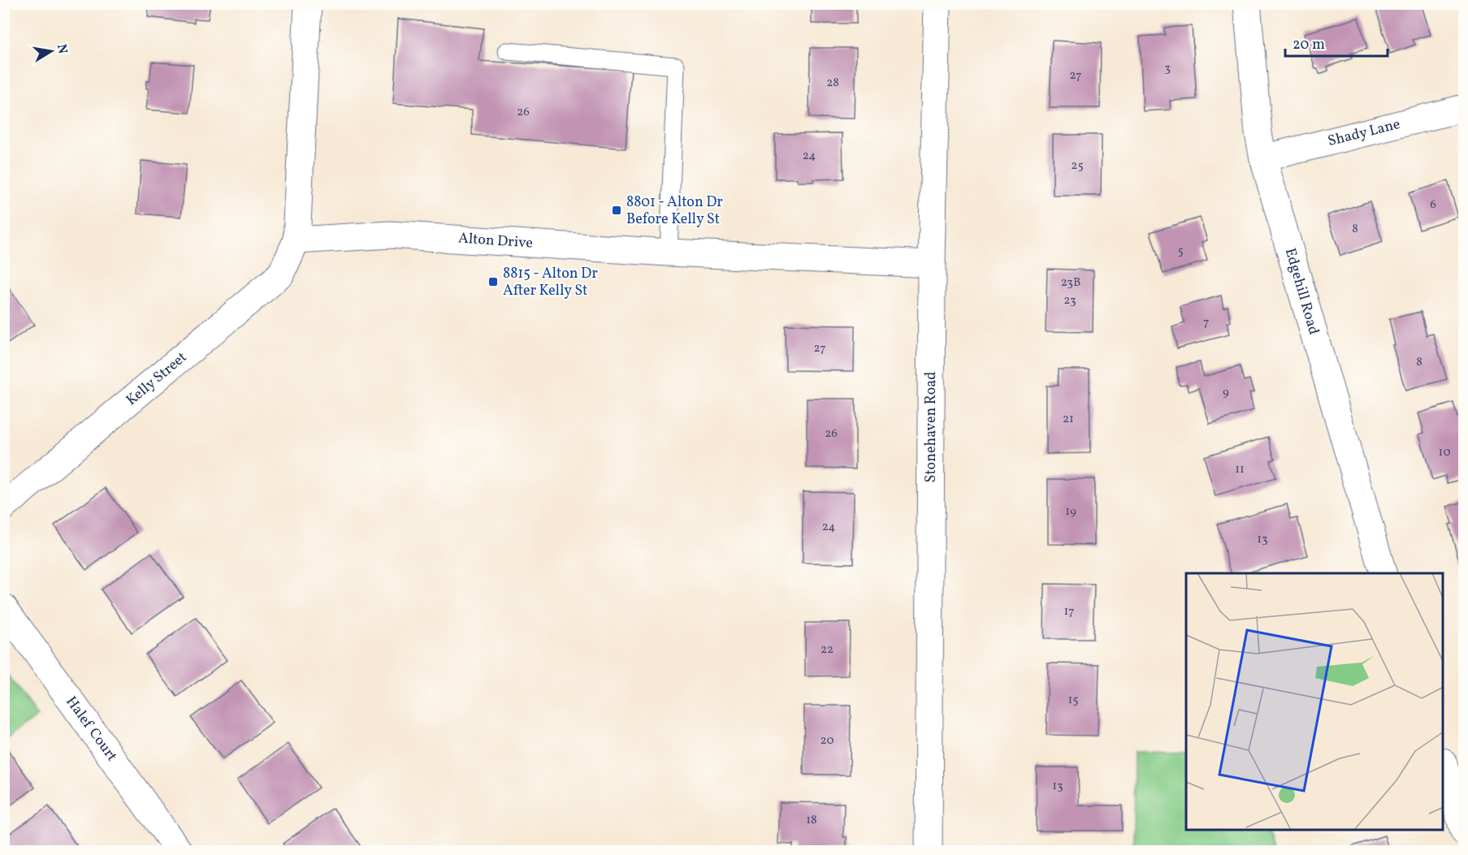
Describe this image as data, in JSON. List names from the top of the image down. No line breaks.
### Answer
{"streets":{"street":["Shady Lane","Alton Drive","Edgehill Road","Kelly Street","Stonehaven Road","Halef Court"]},"crossings":[["Shady Lane","Edgehill Road"],["Alton Drive","Kelly Street"],["Alton Drive","Stonehaven Road"]],"places":{"transit":["8801 - Alton Dr Before Kelly St","8815 - Alton Dr After Kelly St"]},"house_numbers":["3","27","28","26","24","25","6","8","5","23B","23","7","27","8","9","21","26","10","11","19","24","13","17","22","15","20","13","18"],"scale_bar":"20 m","north":"right"}
